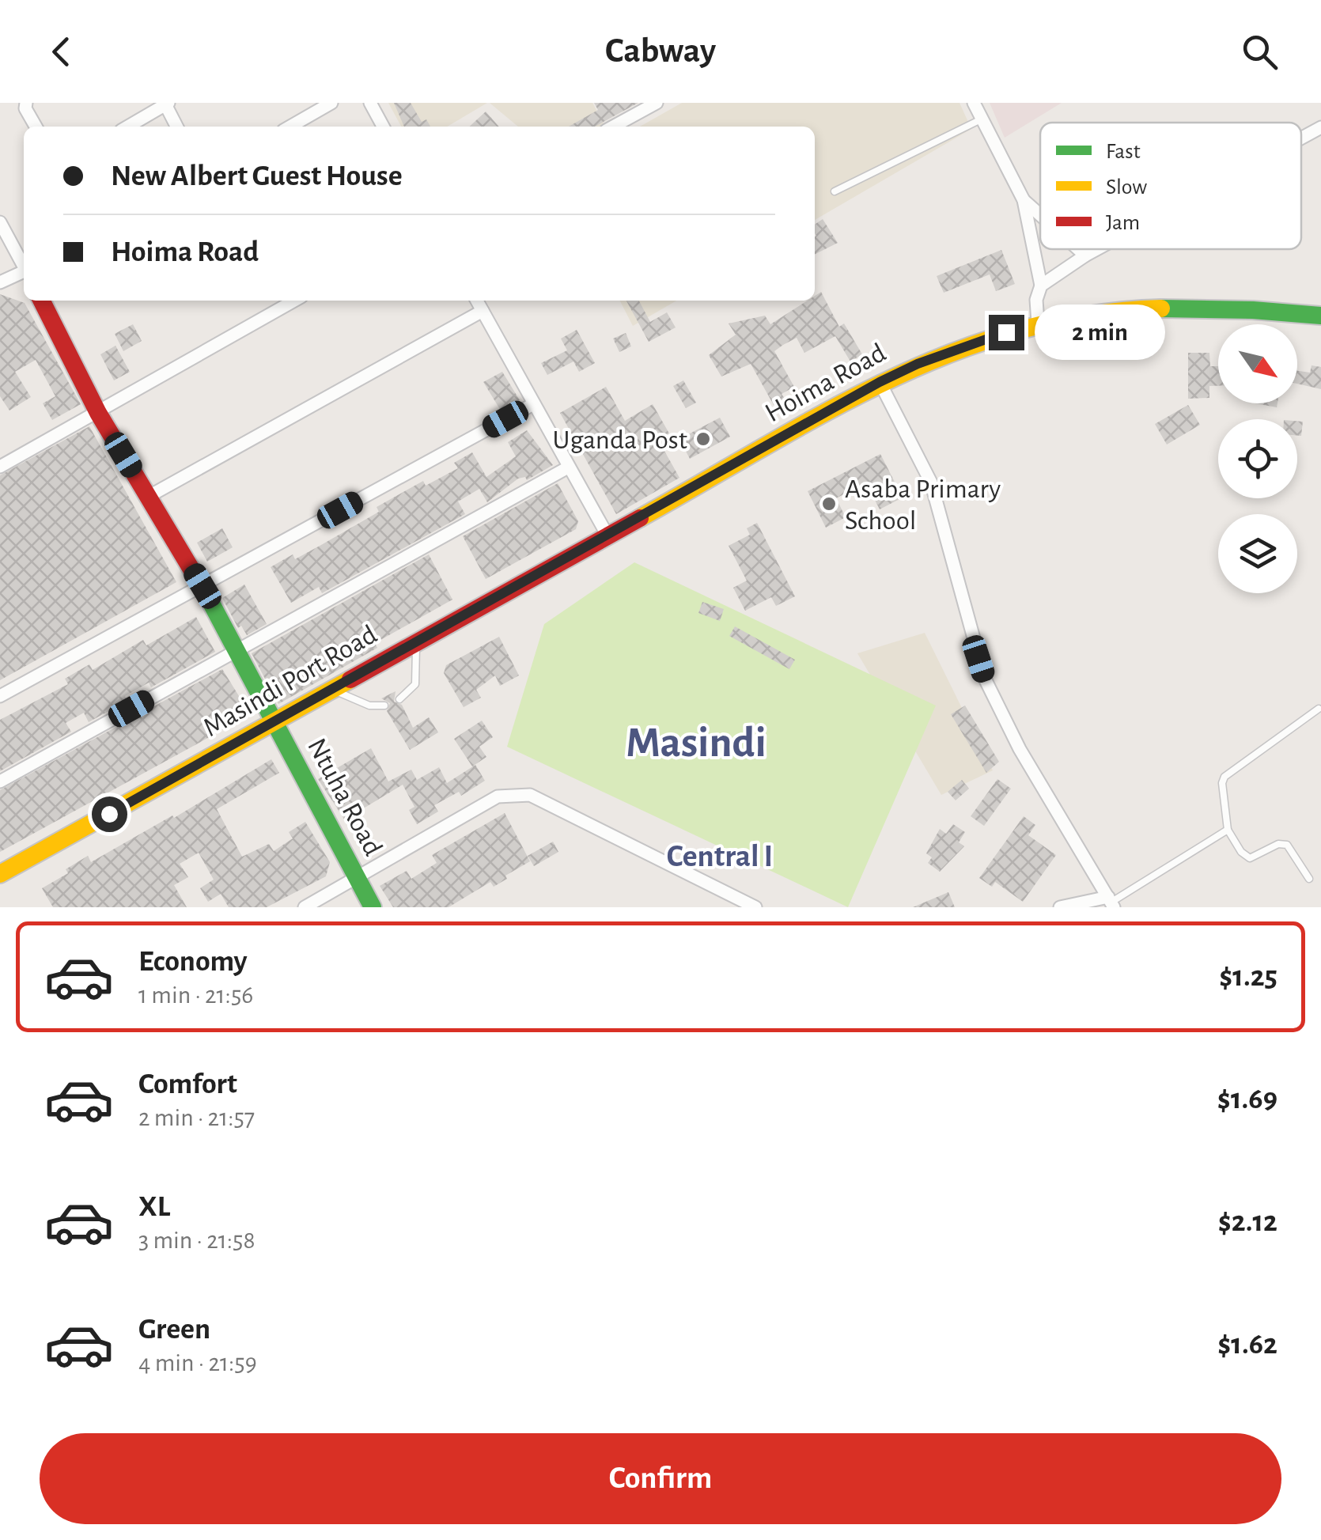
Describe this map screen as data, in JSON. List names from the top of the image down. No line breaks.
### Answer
{"streets":{"main road":["Hoima Road","Masindi Port Road","Ntuha Road"]},"crossings":[["Hoima Road","Masindi Port Road"],["Masindi Port Road","Ntuha Road"]],"districts":["Masindi","Central I"],"places":["Uganda Post","Asaba Primary School"],"legend":["Fast","Slow","Jam"],"north":"bottom right","page":{"header":"Cabway","banner":["New Albert Guest House","Hoima Road"],"bubble":"2 min","list":[{"name":"Economy","note":"1 min · 21:56","value":"$1.25"},{"name":"Comfort","note":"2 min · 21:57","value":"$1.69"},{"name":"XL","note":"3 min · 21:58","value":"$2.12"},{"name":"Green","note":"4 min · 21:59","value":"$1.62"}],"buttons":"Confirm"}}
